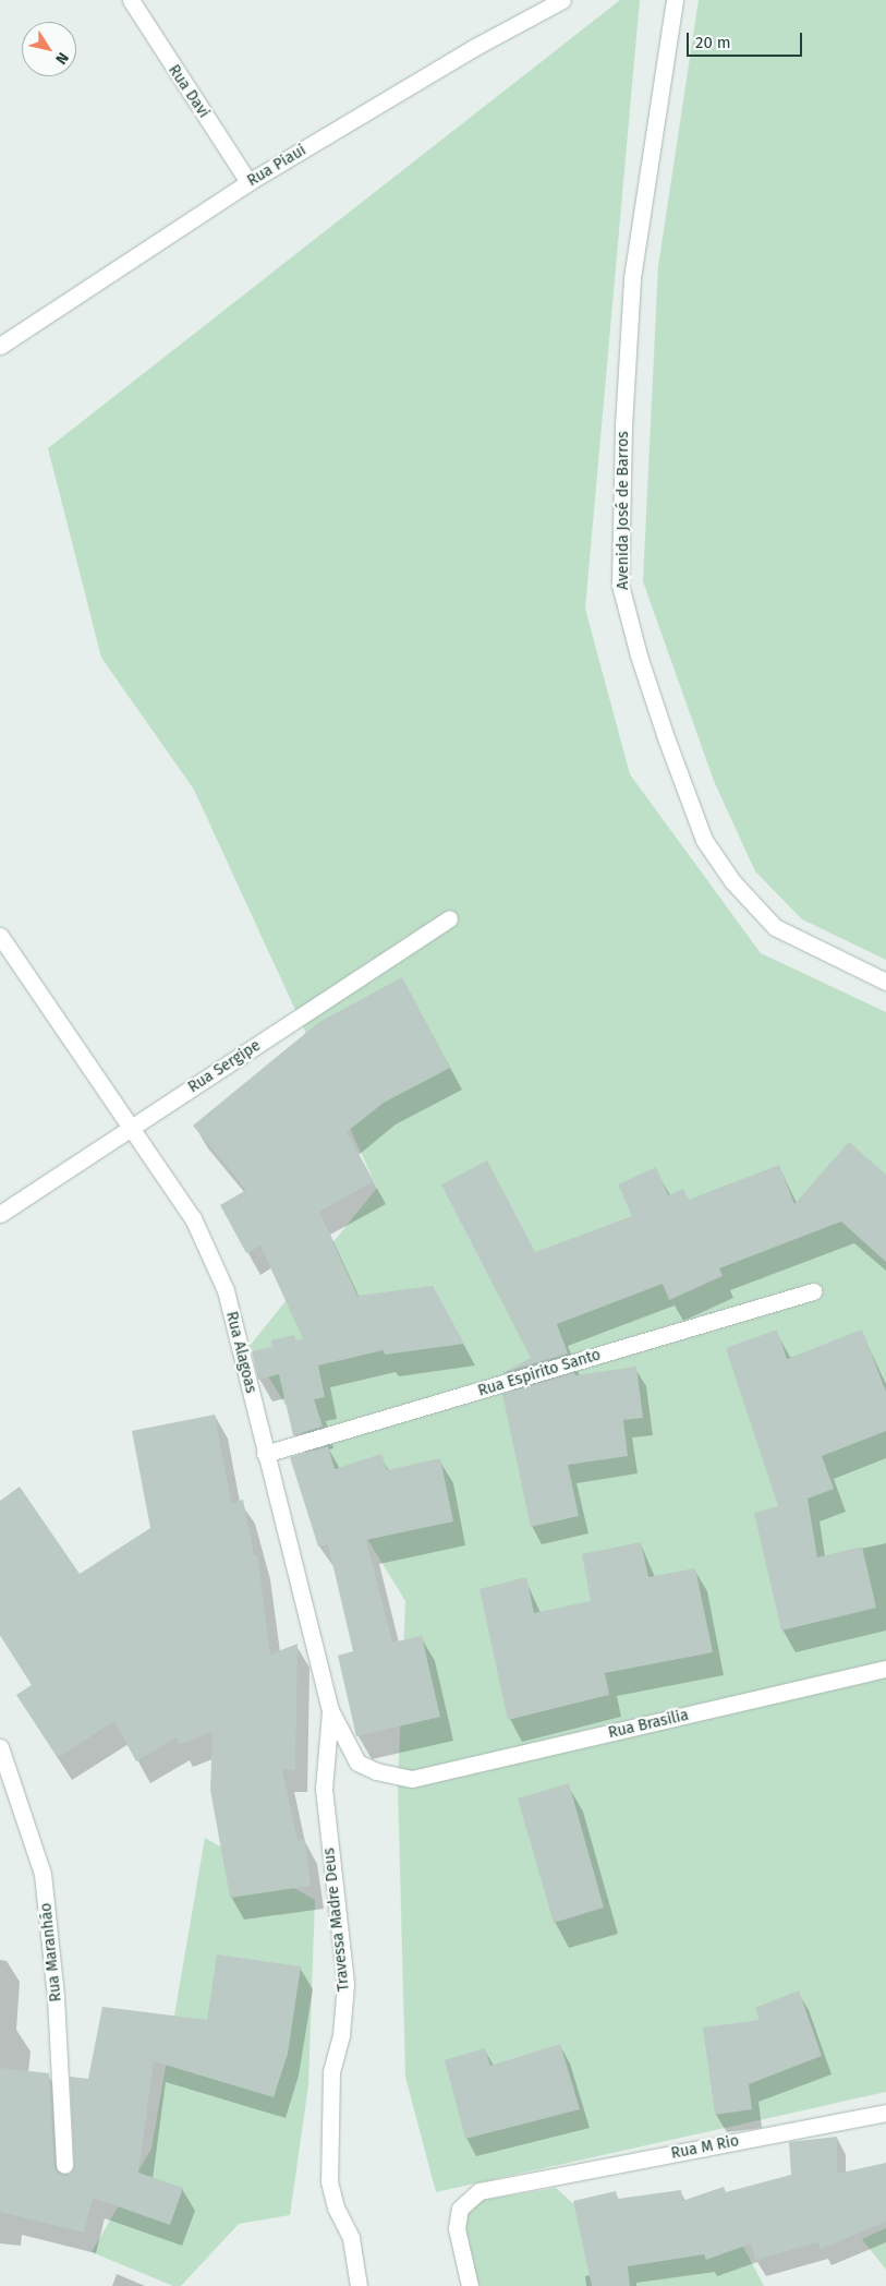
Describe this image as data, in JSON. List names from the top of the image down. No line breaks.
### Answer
{"streets":{"street":["Rua Davi","Rua Piaui","Avenida José de Barros","Rua Sergipe","Rua Alagoas","Rua Espirito Santo","Rua Brasilia","Travessa Madre Deus","Rua Maranhão","Rua M Rio"]},"crossings":[["Rua Davi","Rua Piaui"],["Rua Sergipe","Rua Alagoas"],["Rua Alagoas","Rua Espirito Santo"],["Rua Alagoas","Rua Brasilia"],["Rua Alagoas","Travessa Madre Deus"]],"scale_bar":"20 m","north":"bottom right"}
